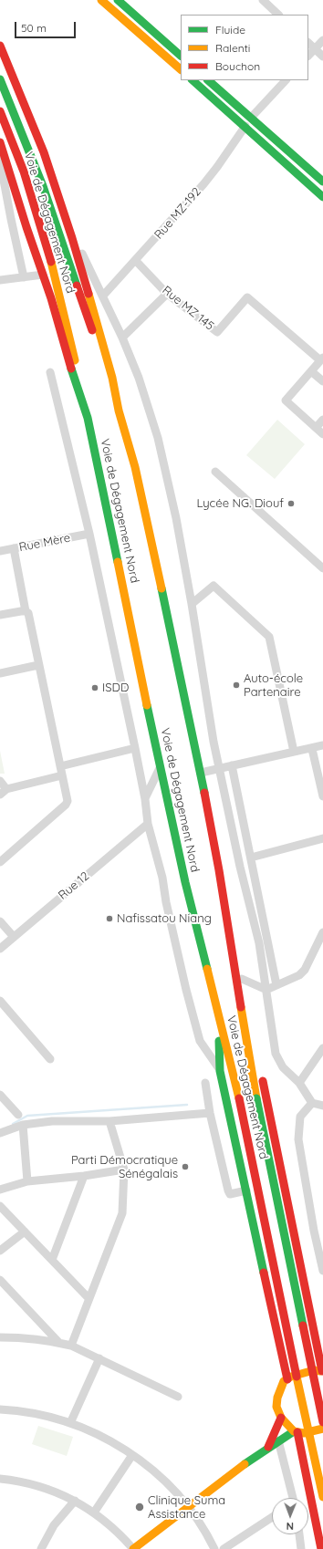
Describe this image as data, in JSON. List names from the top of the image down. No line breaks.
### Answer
{"streets":{"main road":["Voie de Dégagement Nord"],"street":["Rue MZ-192","Rue MZ 145","Rue Mère","Rue 12"]},"crossings":[["Rue MZ-192","Rue MZ 145"]],"places":["Lycée NG. Diouf","Auto-école Partenaire","ISDD","Nafissatou Niang","Parti Démocratique Sénégalais","Clinique Suma Assistance"],"legend":["Fluide","Ralenti","Bouchon"],"scale_bar":"50 m","north":"bottom"}
